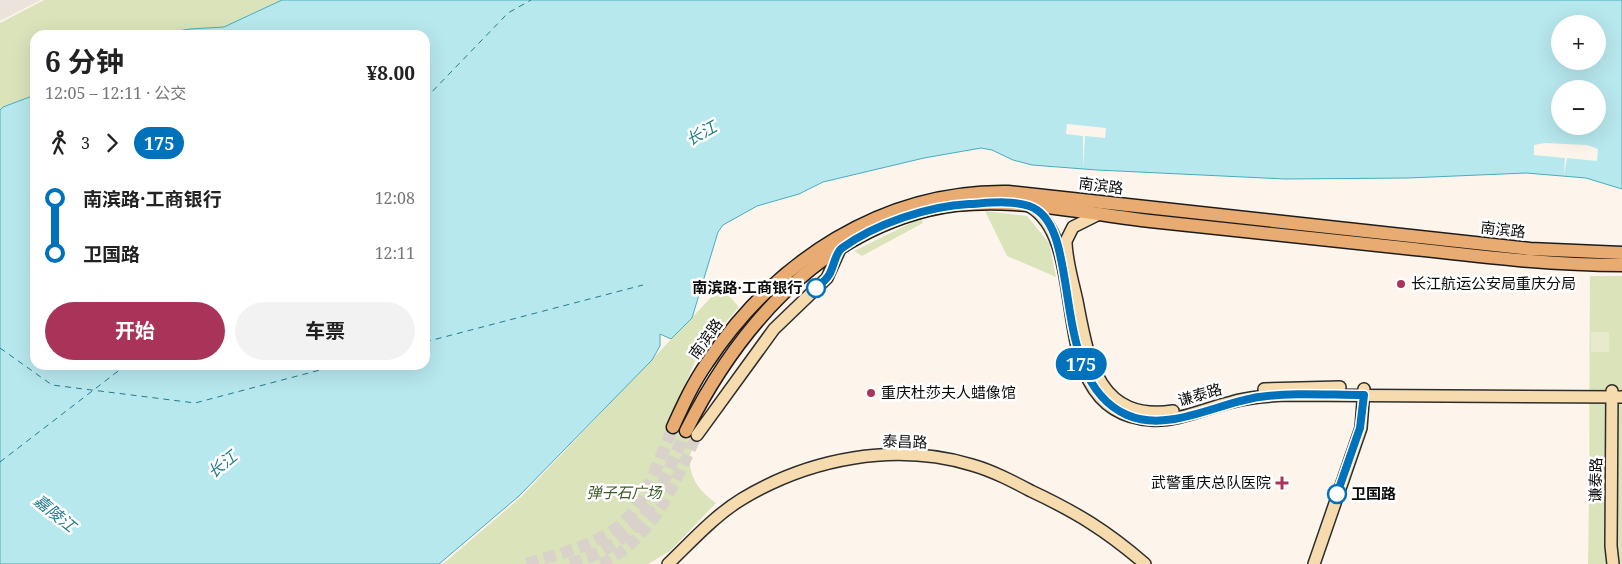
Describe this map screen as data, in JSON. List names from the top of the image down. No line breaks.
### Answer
{"streets":{"main road":["南滨路","谦泰路","泰昌路"]},"crossings":[["南滨路","谦泰路"]],"water":["长江","嘉陵江"],"parks":["弹子石广场"],"places":{"other":["长江航运公安局重庆分局","南滨路·工商银行","重庆杜莎夫人蜡像馆","卫国路"],"health":["武警重庆总队医院"]},"lines":["bus line 175"],"page":{"on_map":"175","map_buttons":["+","−"],"heading":["6 分钟","12:05 – 12:11 · 公交","¥8.00"],"legs":["3","175"],"list":[{"name":"南滨路·工商银行","value":"12:08"},{"name":"卫国路","value":"12:11"}],"buttons":["开始","车票"]}}
